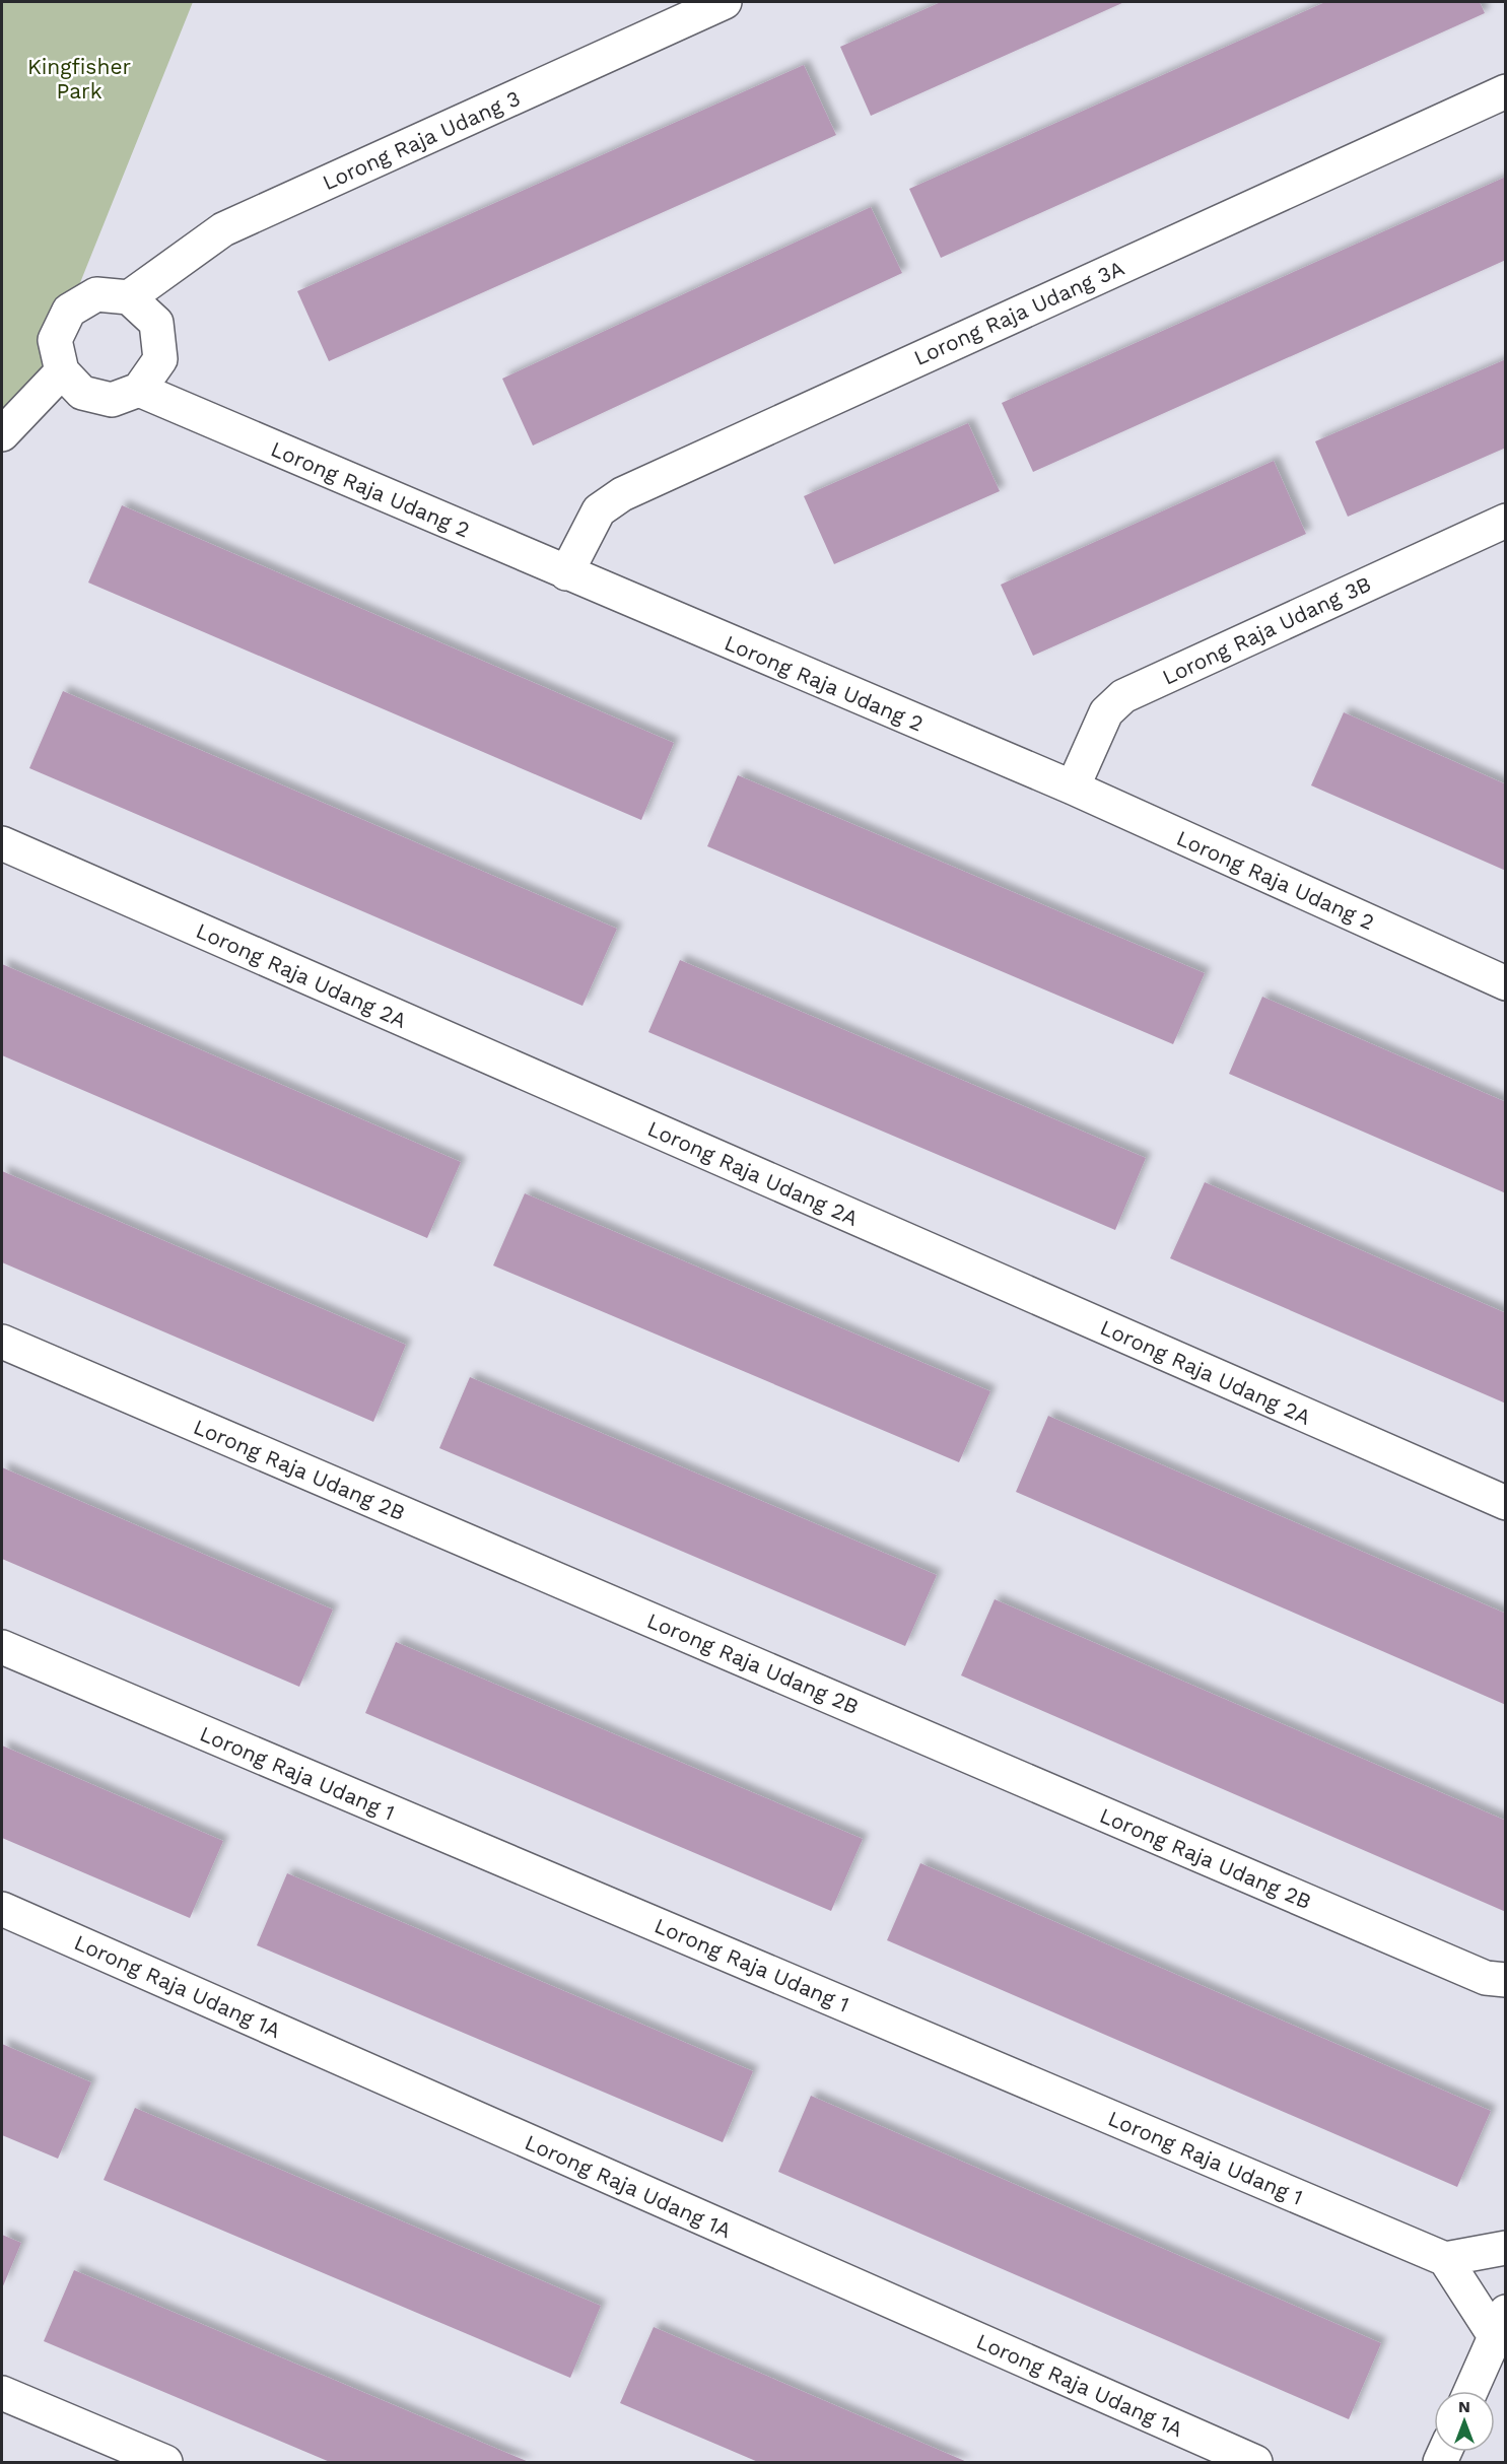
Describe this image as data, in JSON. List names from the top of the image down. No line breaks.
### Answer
{"streets":{"street":["Lorong Raja Udang 3","Lorong Raja Udang 3A","Lorong Raja Udang 2","Lorong Raja Udang 3B","Lorong Raja Udang 2A","Lorong Raja Udang 2B","Lorong Raja Udang 1","Lorong Raja Udang 1A"]},"crossings":[["Lorong Raja Udang 3","Lorong Raja Udang 2"],["Lorong Raja Udang 3A","Lorong Raja Udang 2"],["Lorong Raja Udang 2","Lorong Raja Udang 3B"]],"parks":["Kingfisher Park"],"north":"top"}
